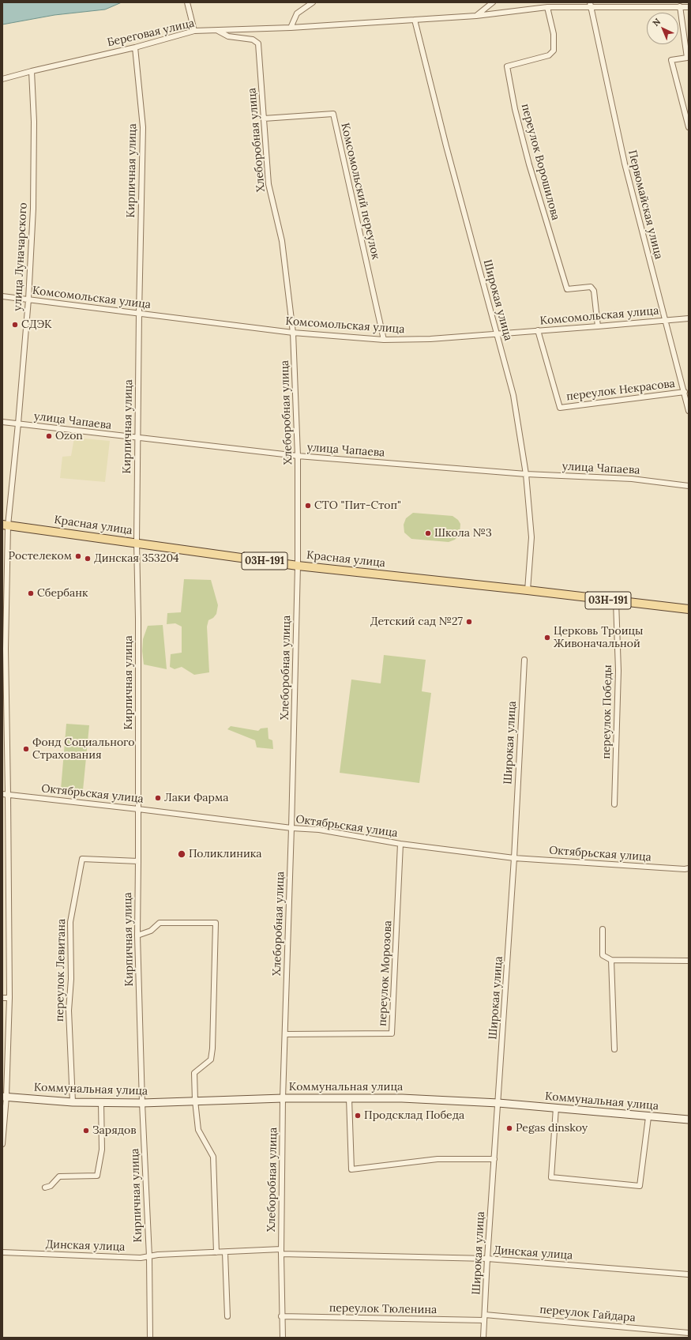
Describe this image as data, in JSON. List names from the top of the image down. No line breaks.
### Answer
{"streets":{"main road":["Красная улица","03Н-191"],"street":["Береговая улица","Хлеборобная улица","переулок Ворошилова","Кирпичная улица","Комсомольский переулок","Первомайская улица","улица Луначарского","Комсомольская улица","Широкая улица","переулок Некрасова","улица Чапаева","переулок Победы","Октябрьская улица","переулок Левитана","переулок Морозова","Коммунальная улица","Динская улица","переулок Тюленина","переулок Гайдара"]},"crossings":[["Береговая улица","Хлеборобная улица"],["Береговая улица","переулок Ворошилова"],["Береговая улица","Кирпичная улица"],["Береговая улица","Первомайская улица"],["Береговая улица","улица Луначарского"],["Береговая улица","Широкая улица"],["Хлеборобная улица","Комсомольский переулок"],["Хлеборобная улица","Комсомольская улица"],["Хлеборобная улица","улица Чапаева"],["Хлеборобная улица","Красная улица"],["Хлеборобная улица","Октябрьская улица"],["Хлеборобная улица","переулок Морозова"],["Хлеборобная улица","Коммунальная улица"],["Хлеборобная улица","Динская улица"],["Хлеборобная улица","переулок Тюленина"],["переулок Ворошилова","Комсомольская улица"],["Кирпичная улица","Комсомольская улица"],["Кирпичная улица","улица Чапаева"],["Кирпичная улица","Красная улица"],["Кирпичная улица","Октябрьская улица"],["Кирпичная улица","переулок Левитана"],["Кирпичная улица","Коммунальная улица"],["Кирпичная улица","Динская улица"],["Комсомольский переулок","Комсомольская улица"],["Первомайская улица","Комсомольская улица"],["Первомайская улица","переулок Некрасова"],["улица Луначарского","Комсомольская улица"],["улица Луначарского","улица Чапаева"],["улица Луначарского","Красная улица"],["улица Луначарского","Октябрьская улица"],["улица Луначарского","Коммунальная улица"],["Комсомольская улица","Широкая улица"],["Комсомольская улица","переулок Некрасова"],["Широкая улица","улица Чапаева"],["Широкая улица","Красная улица"],["Широкая улица","Октябрьская улица"],["Широкая улица","Коммунальная улица"],["Широкая улица","Динская улица"],["Широкая улица","переулок Тюленина"],["Широкая улица","переулок Гайдара"],["Красная улица","переулок Победы"],["Октябрьская улица","переулок Морозова"],["переулок Левитана","Коммунальная улица"]],"places":["СДЭК","Ozon","СТО \"Пит-Стоп\"","Школа №3","Ростелеком","Динская 353204","Сбербанк","Детский сад №27","Церковь Троицы Живоначальной","Фонд Социального Страхования","Лаки Фарма","Поликлиника","Продсклад Победа","Pegas dinskoy","Зарядов"],"north":"top left"}
